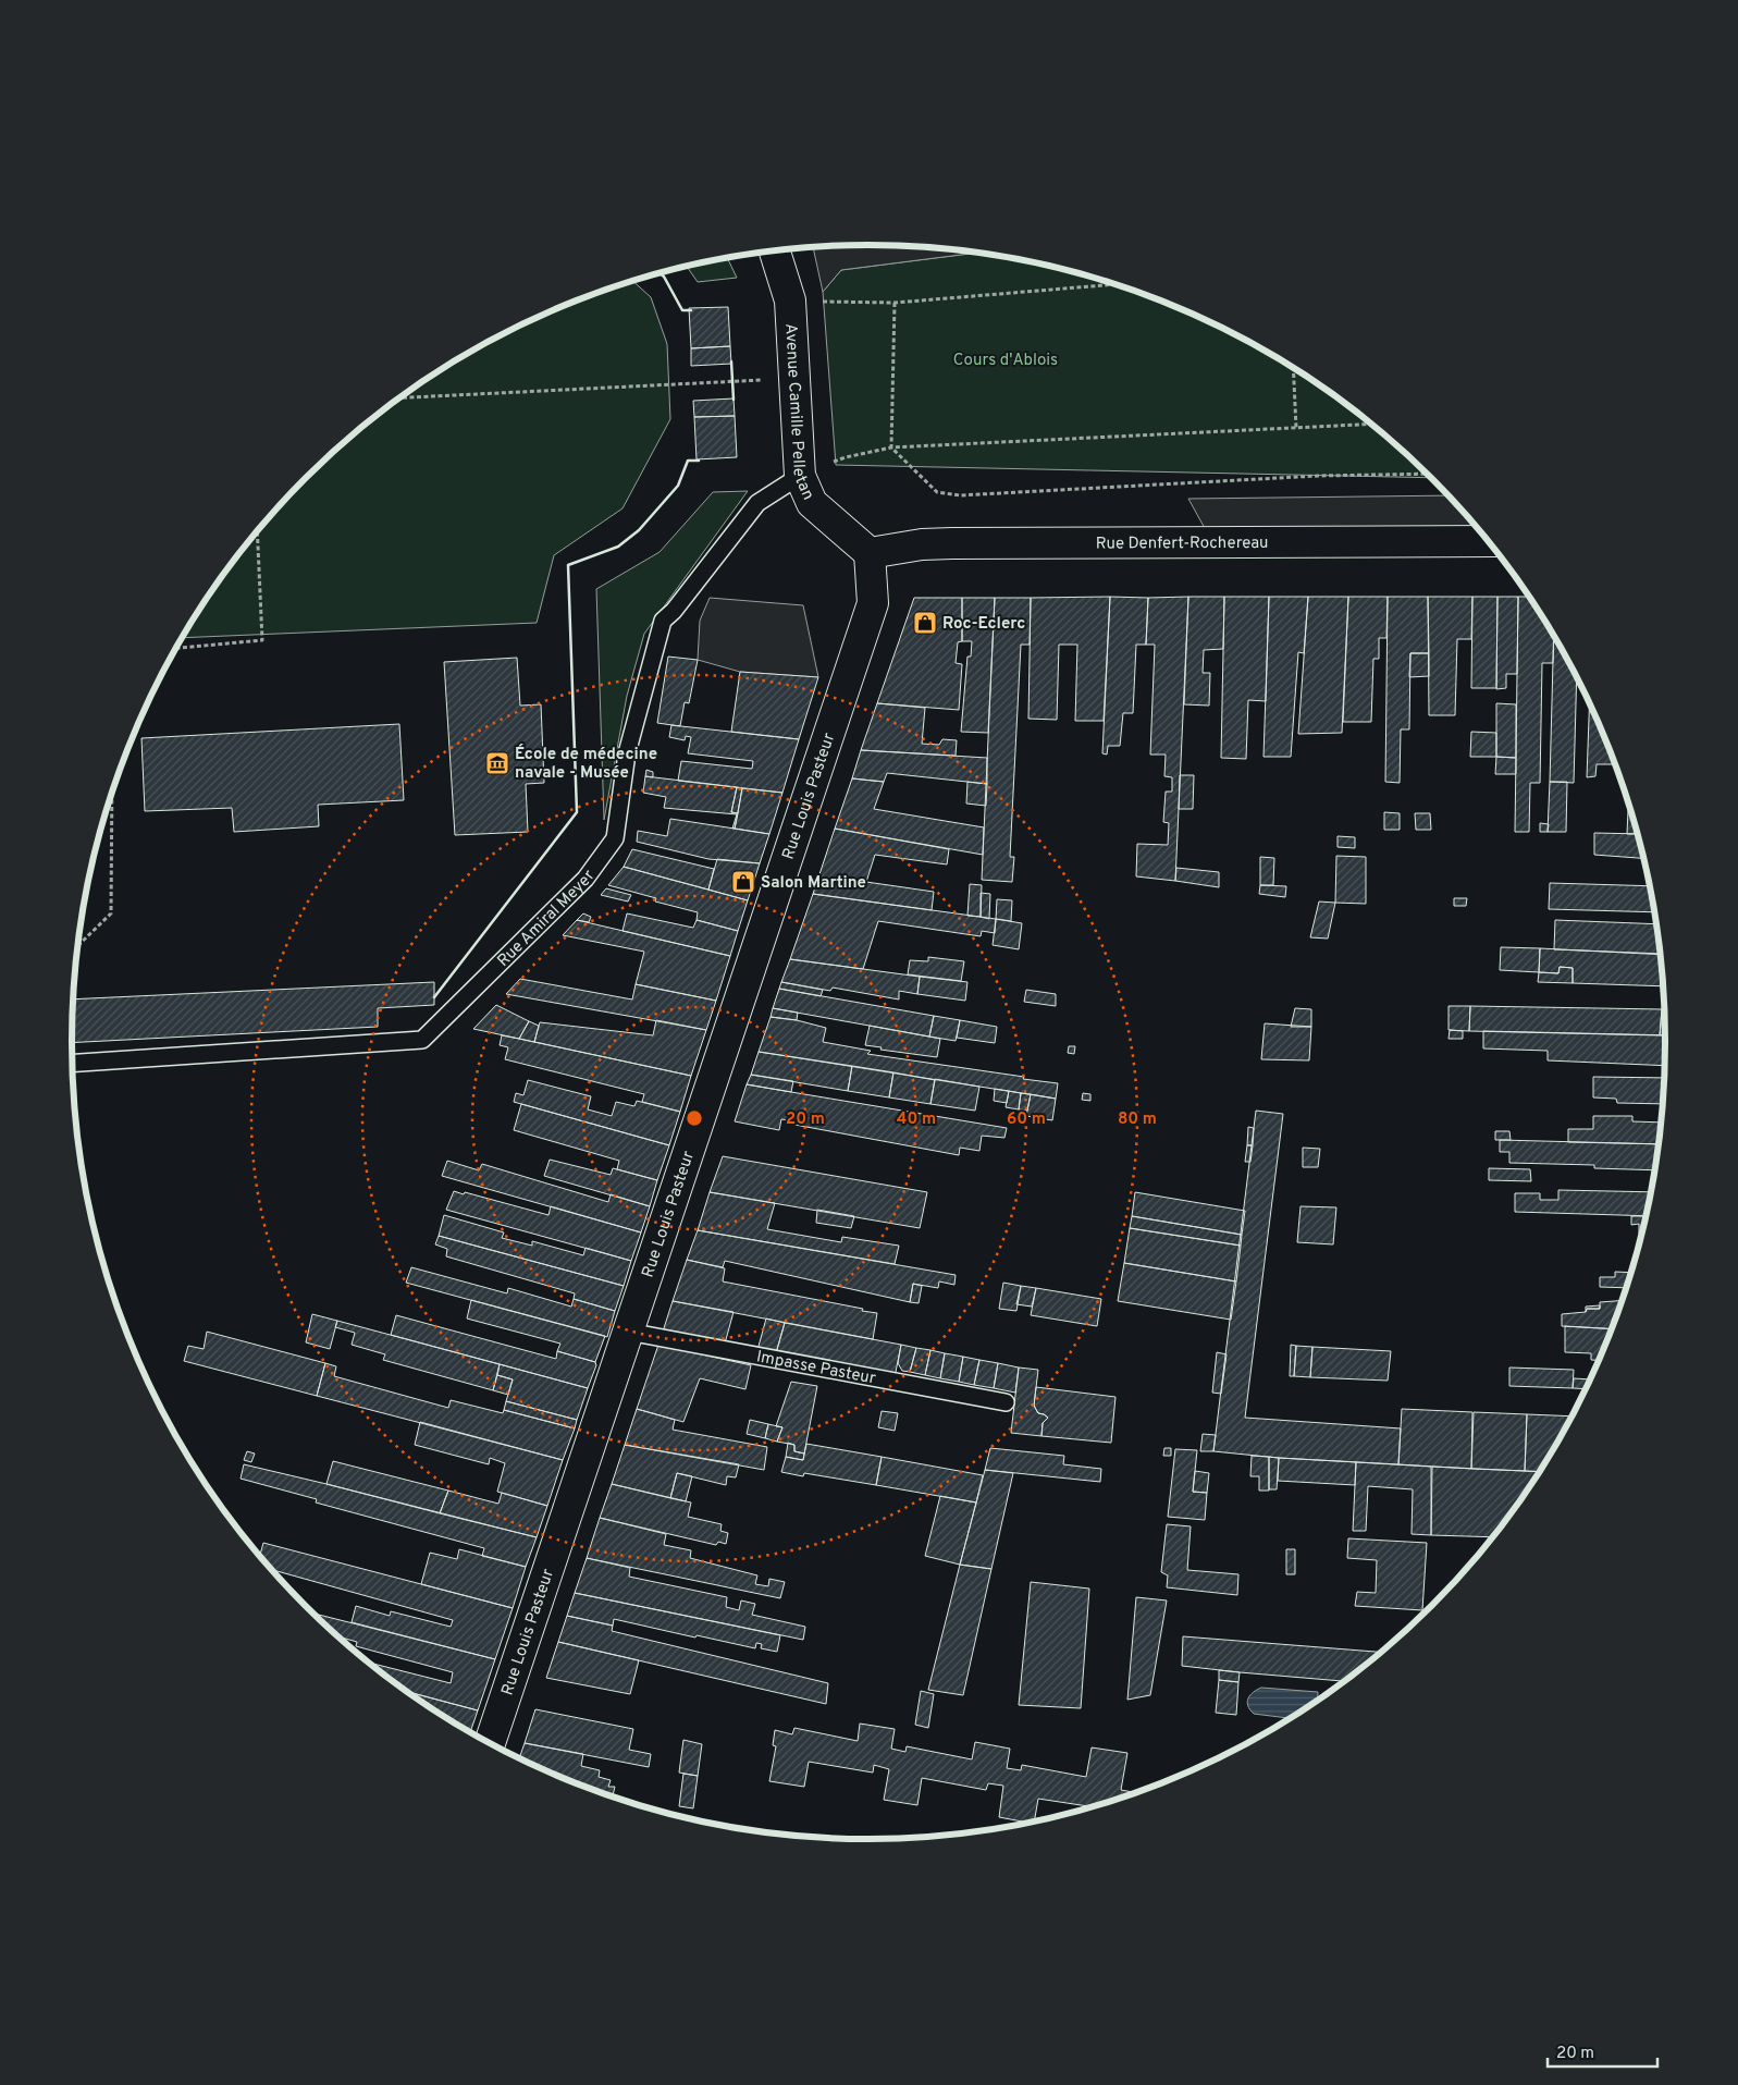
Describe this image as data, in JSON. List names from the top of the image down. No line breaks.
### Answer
{"streets":{"street":["Avenue Camille Pelletan","Rue Denfert-Rochereau","Rue Louis Pasteur"],"lane":["Rue Amiral Meyer","Impasse Pasteur"]},"crossings":[["Avenue Camille Pelletan","Rue Denfert-Rochereau"],["Avenue Camille Pelletan","Rue Louis Pasteur"],["Avenue Camille Pelletan","Rue Amiral Meyer"],["Rue Denfert-Rochereau","Rue Louis Pasteur"],["Rue Louis Pasteur","Impasse Pasteur"]],"parks":["Cours d'Ablois"],"places":{"shop":["Roc-Eclerc","Salon Martine"],"museum":["École de médecine navale - Musée"]},"scale_bar":"20 m","rings":["20 m","40 m","60 m","80 m"]}
